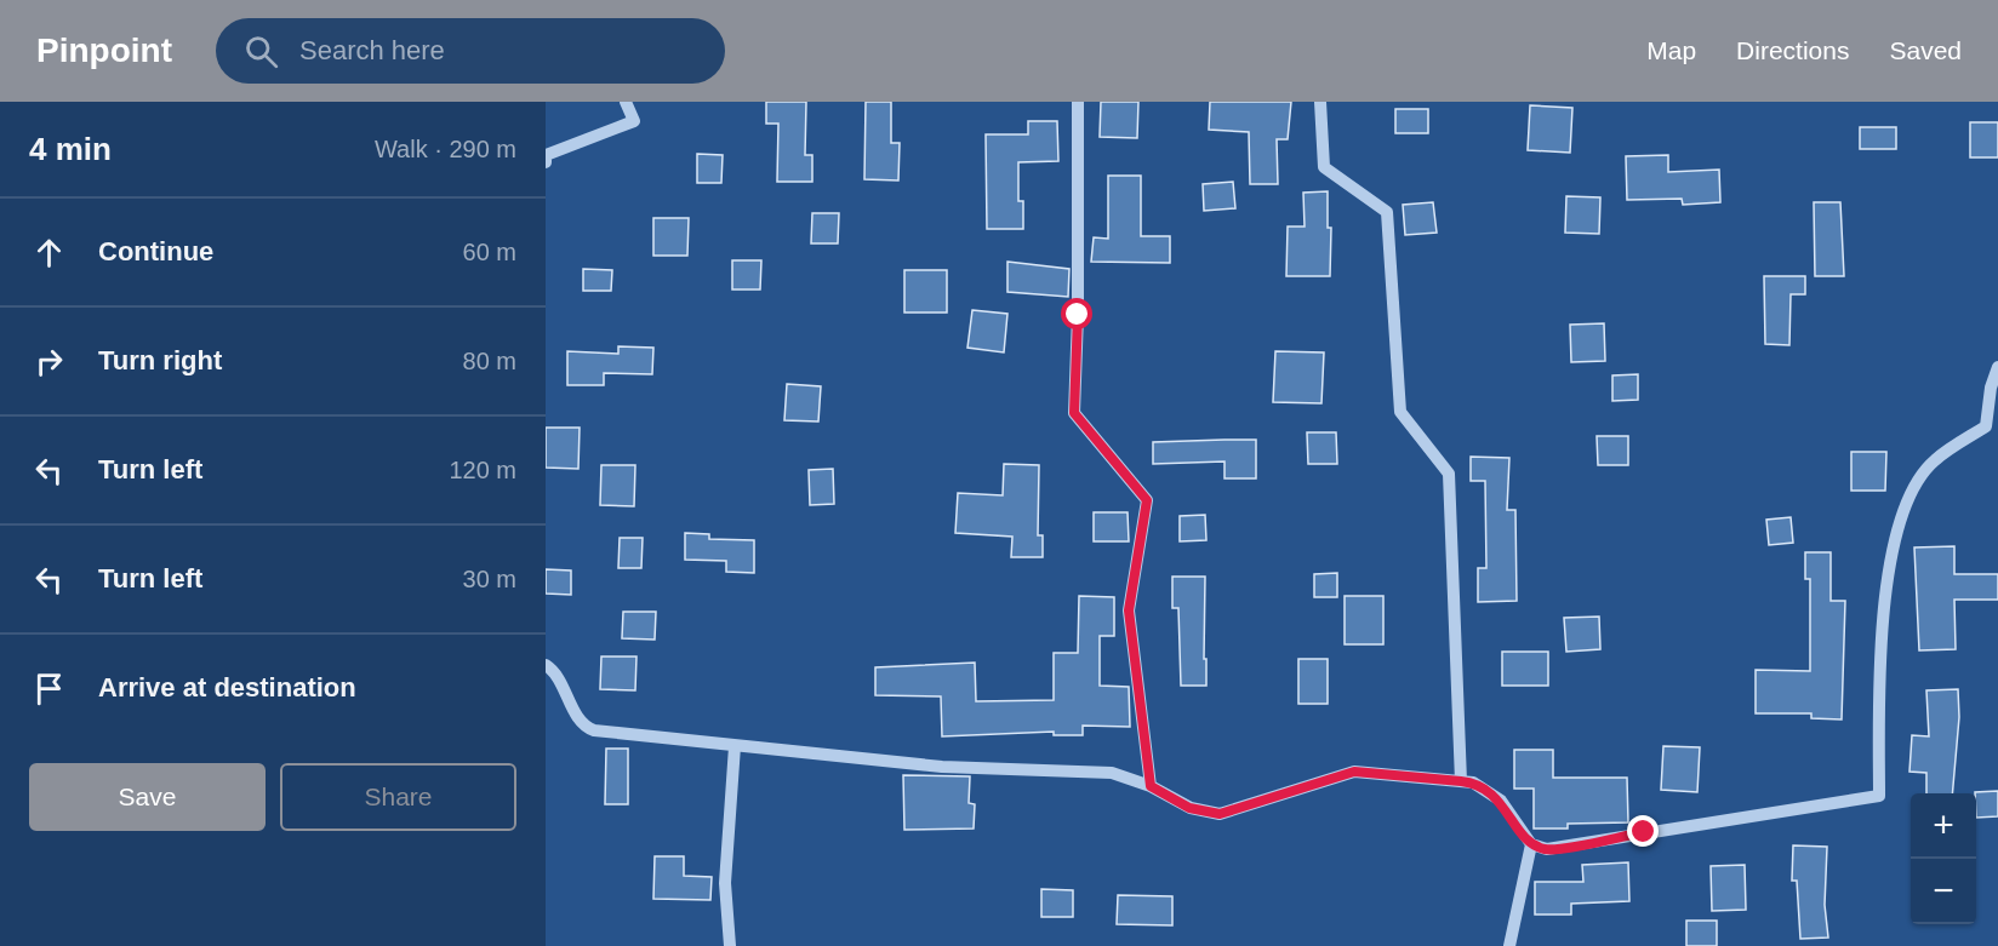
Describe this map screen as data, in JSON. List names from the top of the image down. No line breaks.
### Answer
{"page":{"header":"Pinpoint","search":"Search here","nav":["Map","Directions","Saved"],"heading":["4 min","Walk · 290 m"],"list":[["Continue","60 m"],["Turn right","80 m"],["Turn left","120 m"],["Turn left","30 m"],"Arrive at destination"],"buttons":["Save","Share"],"map_buttons":["+","−"]}}
